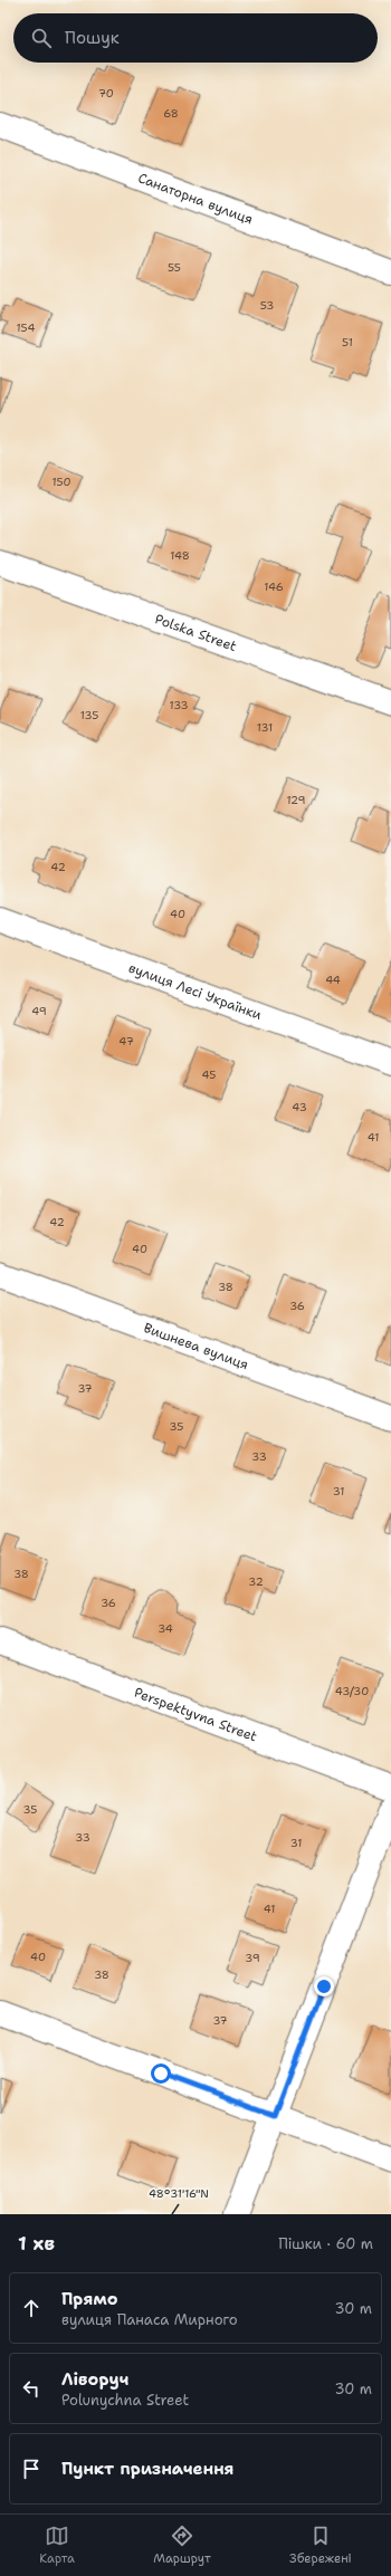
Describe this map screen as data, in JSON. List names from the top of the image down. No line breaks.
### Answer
{"streets":{"street":["Санаторна вулиця","Polska Street","вулиця Лесі Українки","Вишнева вулиця","Perspektyvna Street"]},"house_numbers":["70","68","55","53","154","51","150","148","146","133","135","131","129","42","40","44","49","47","45","43","41","42","40","38","36","37","35","33","31","38","32","36","34","43/30","35","33","31","41","40","39","38","37"],"page":{"search":"Пошук","heading":["1 хв","Пішки · 60 m"],"list":[["Прямо","вулиця Панаса Мирного","30 m"],["Ліворуч","Polunychna Street","30 m"],"Пункт призначення"],"nav":["Карта","Маршрут","Збережені"]},"coordinates":["48°31'16\"N"]}
